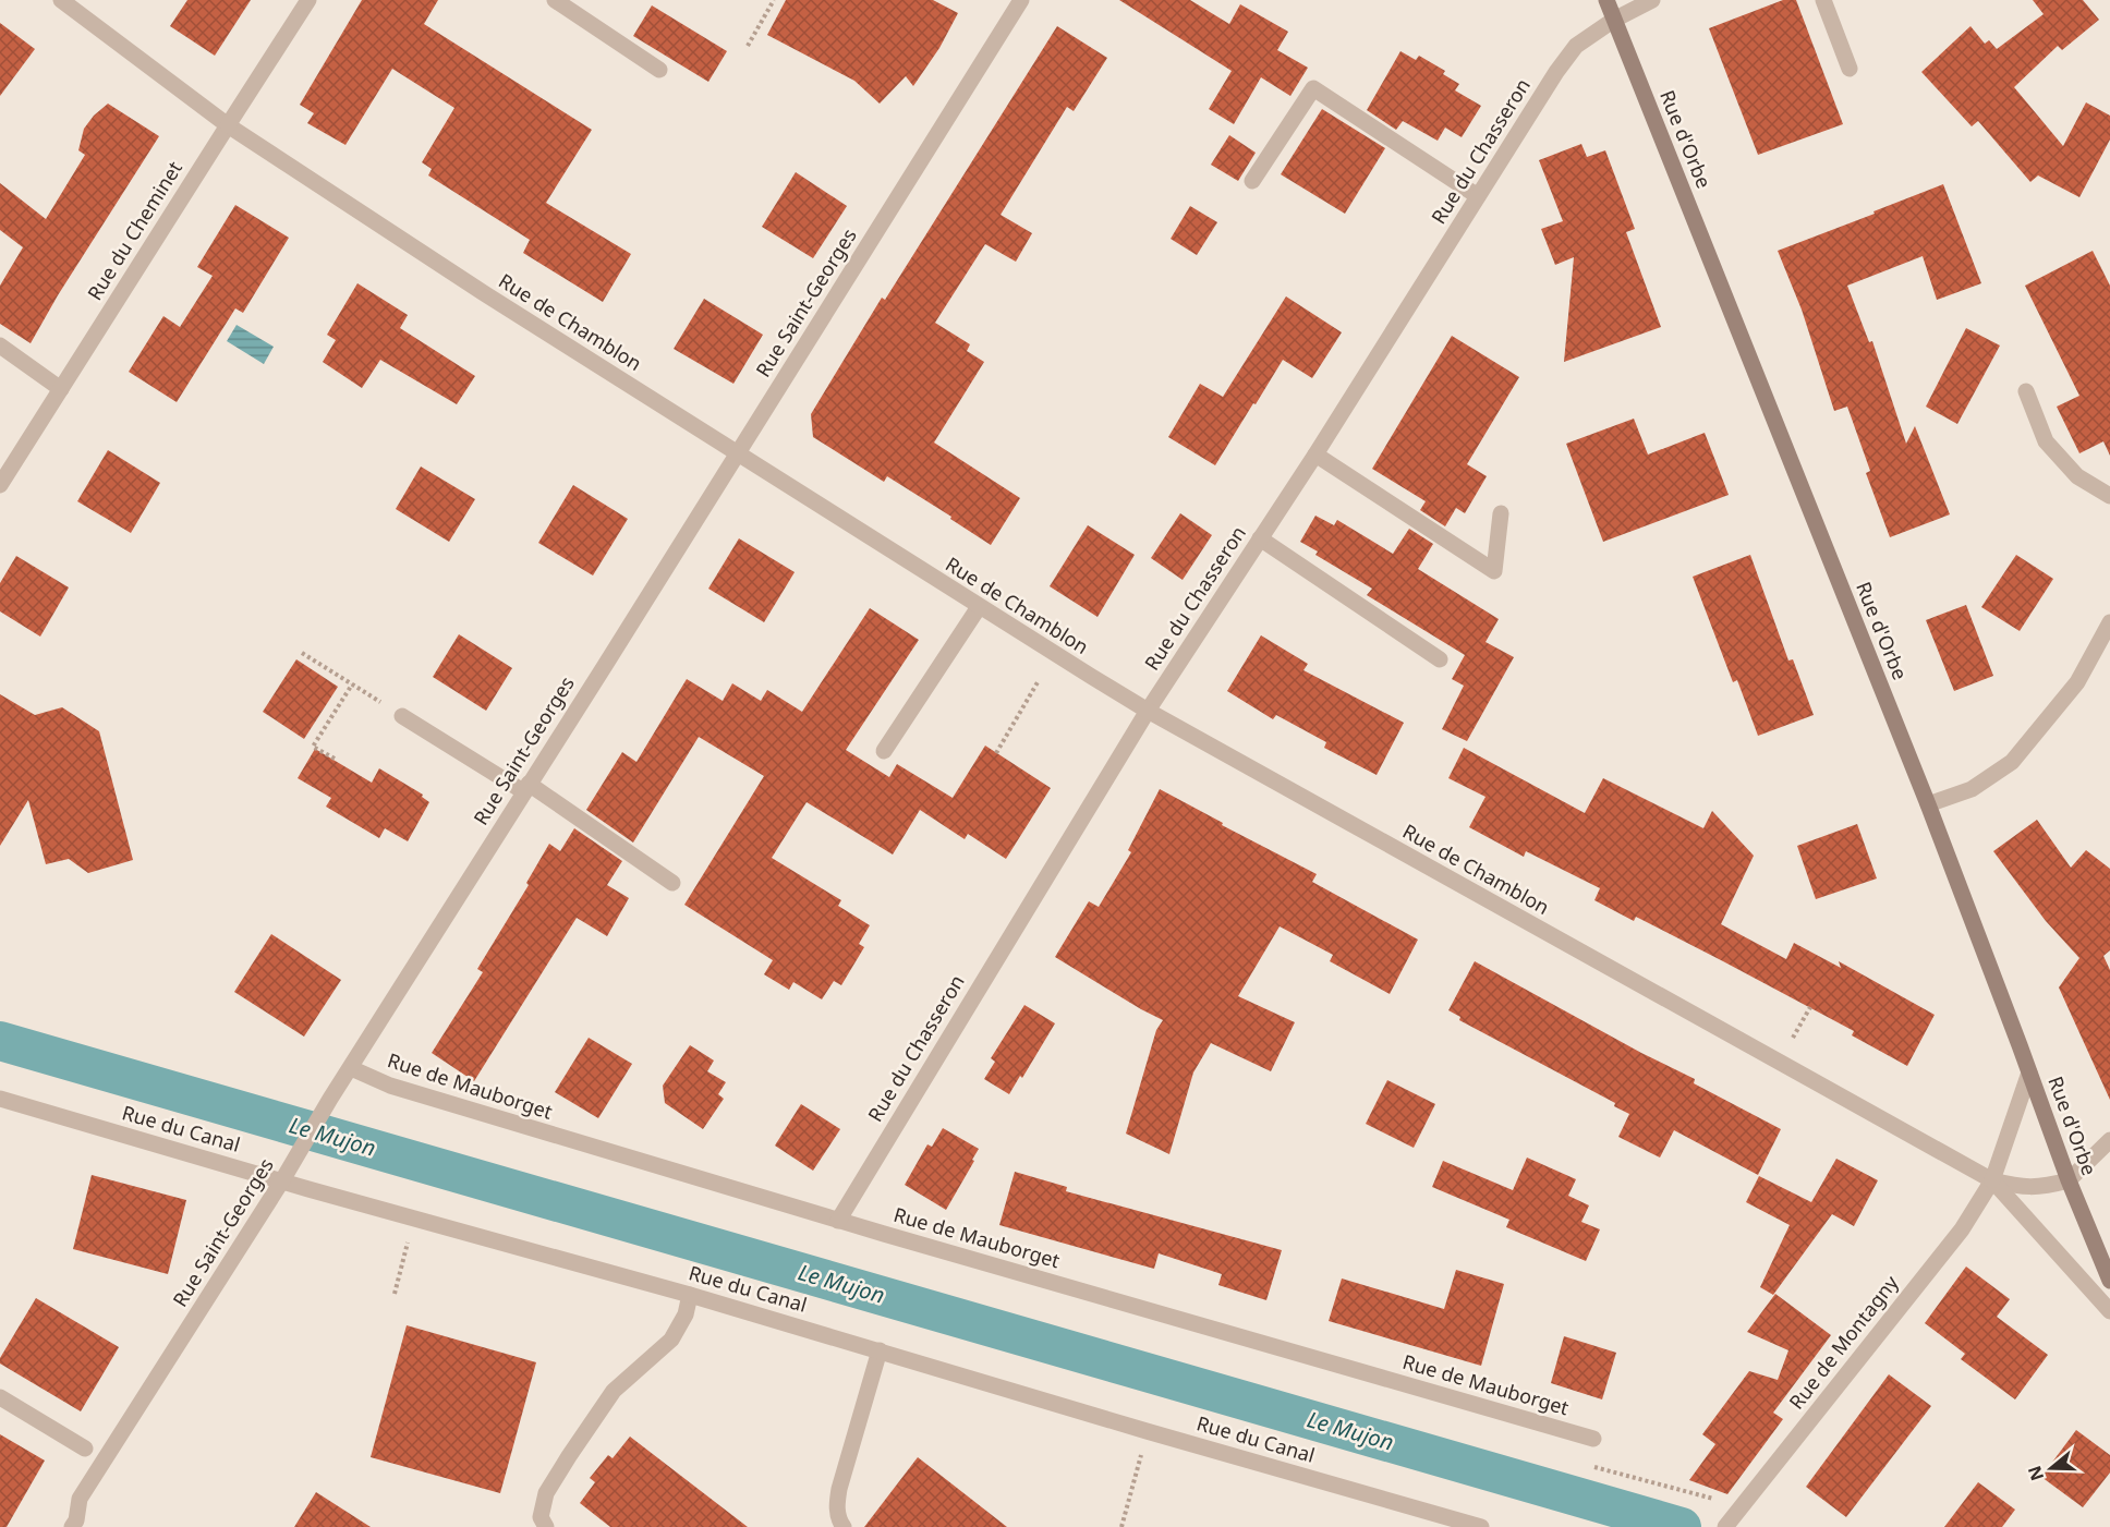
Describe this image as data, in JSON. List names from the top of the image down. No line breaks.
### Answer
{"streets":{"main road":["Rue d'Orbe"],"street":["Rue du Chasseron","Rue du Cheminet","Rue Saint-Georges","Rue de Chamblon","Rue de Mauborget","Rue du Canal","Rue de Montagny"]},"crossings":[["Rue d'Orbe","Rue du Chasseron"],["Rue d'Orbe","Rue de Chamblon"],["Rue du Chasseron","Rue de Chamblon"],["Rue du Chasseron","Rue de Mauborget"],["Rue du Cheminet","Rue de Chamblon"],["Rue Saint-Georges","Rue de Chamblon"],["Rue Saint-Georges","Rue de Mauborget"],["Rue Saint-Georges","Rue du Canal"],["Rue de Chamblon","Rue de Montagny"]],"water":["Le Mujon"],"north":"left"}
